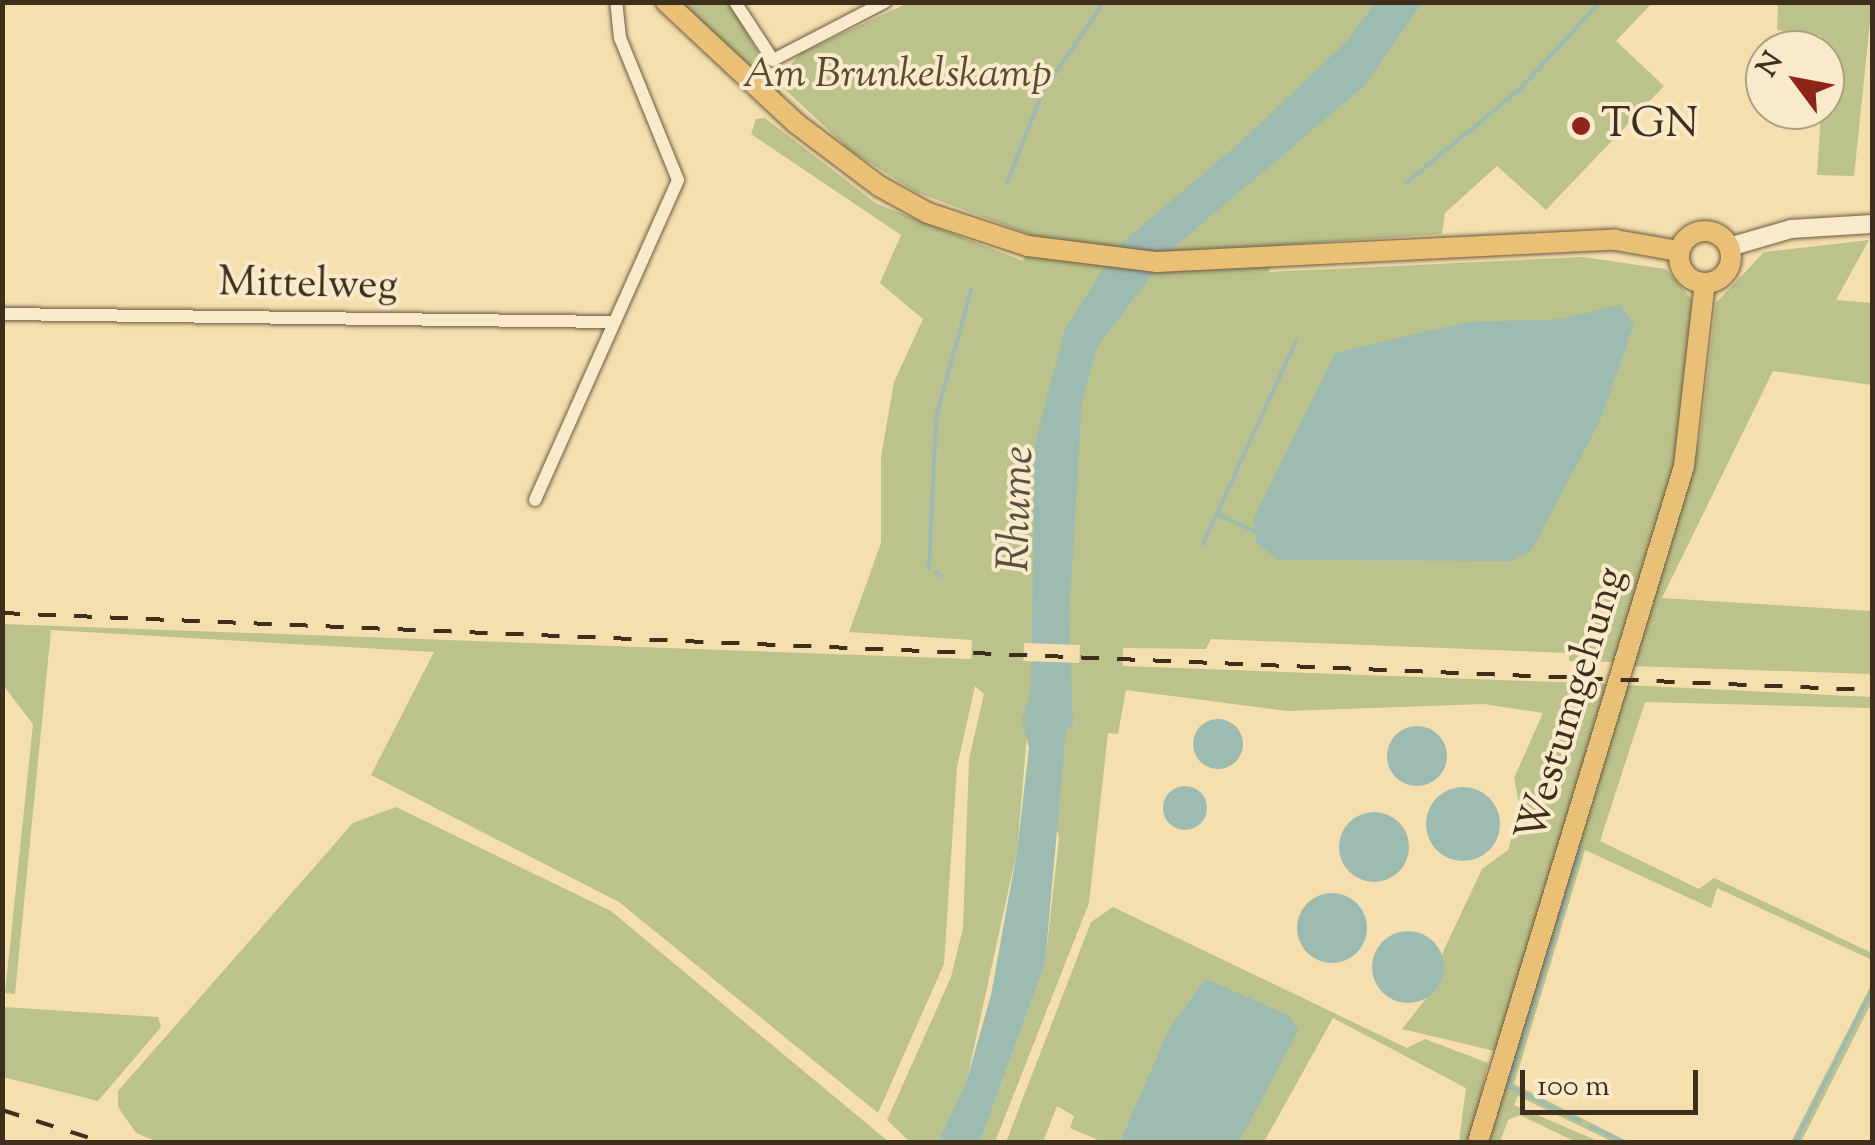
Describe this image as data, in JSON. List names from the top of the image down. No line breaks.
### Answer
{"streets":{"main road":["Westumgehung"],"street":["Mittelweg"]},"water":["Rhume"],"parks":["Am Brunkelskamp"],"places":["TGN"],"scale_bar":"100 m","north":"top left"}
